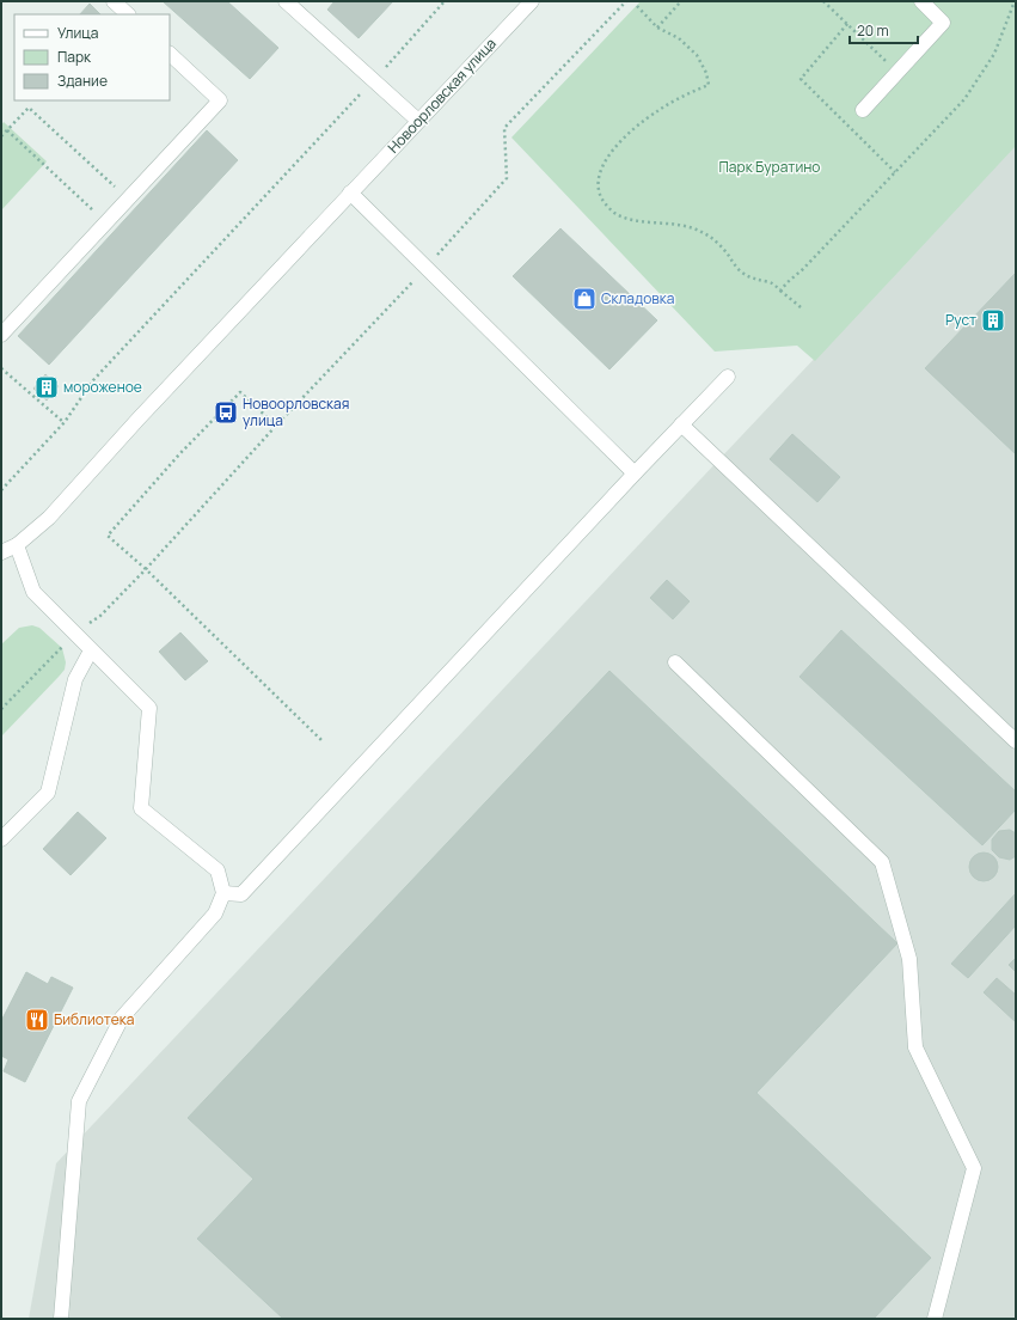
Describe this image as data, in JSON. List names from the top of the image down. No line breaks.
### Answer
{"streets":{"street":["Новоорловская улица"]},"parks":["Парк Буратино"],"places":{"shop":["Складовка"],"building":["Руст","мороженое"],"bus stop":["Новоорловская улица"],"restaurant":["Библиотека"]},"legend":["Улица","Парк","Здание"],"scale_bar":"20 m"}
